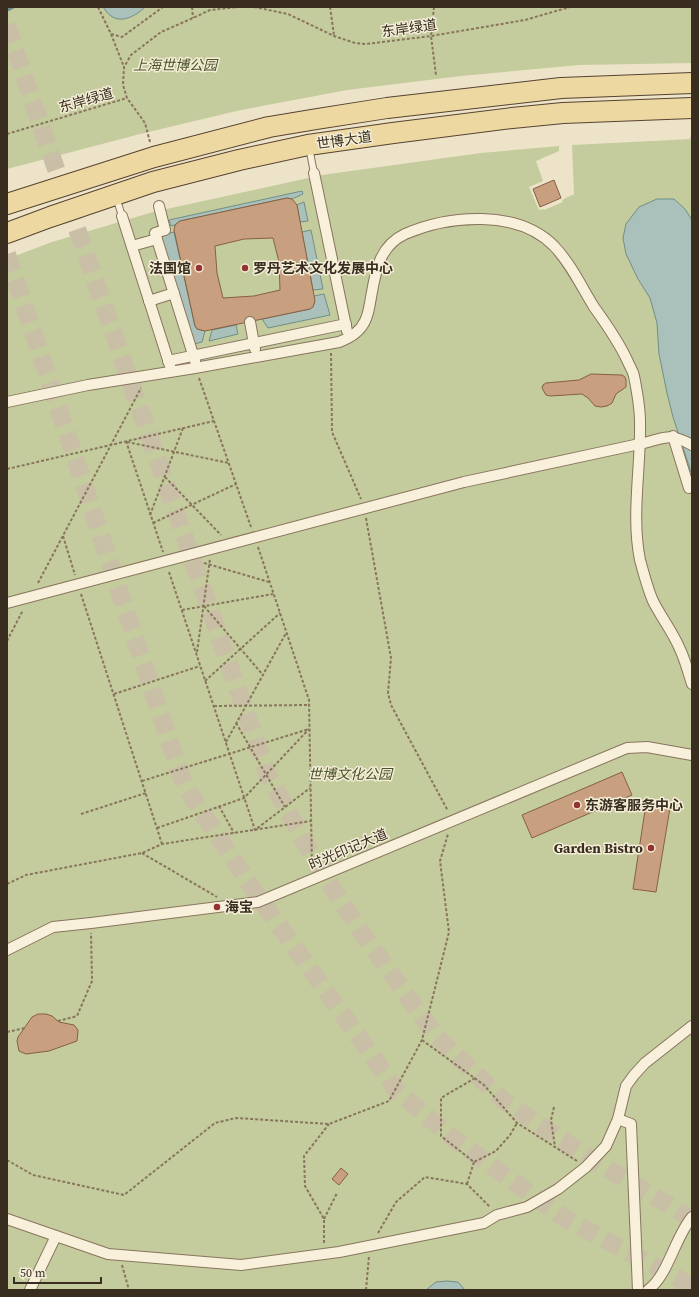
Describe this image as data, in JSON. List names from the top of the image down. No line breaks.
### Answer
{"streets":{"main road":["世博大道"],"street":["时光印记大道"],"path":["东岸绿道"]},"parks":["上海世博公园","世博文化公园"],"places":["法国馆","罗丹艺术文化发展中心","东游客服务中心","Garden Bistro","海宝"],"scale_bar":"50 m"}
